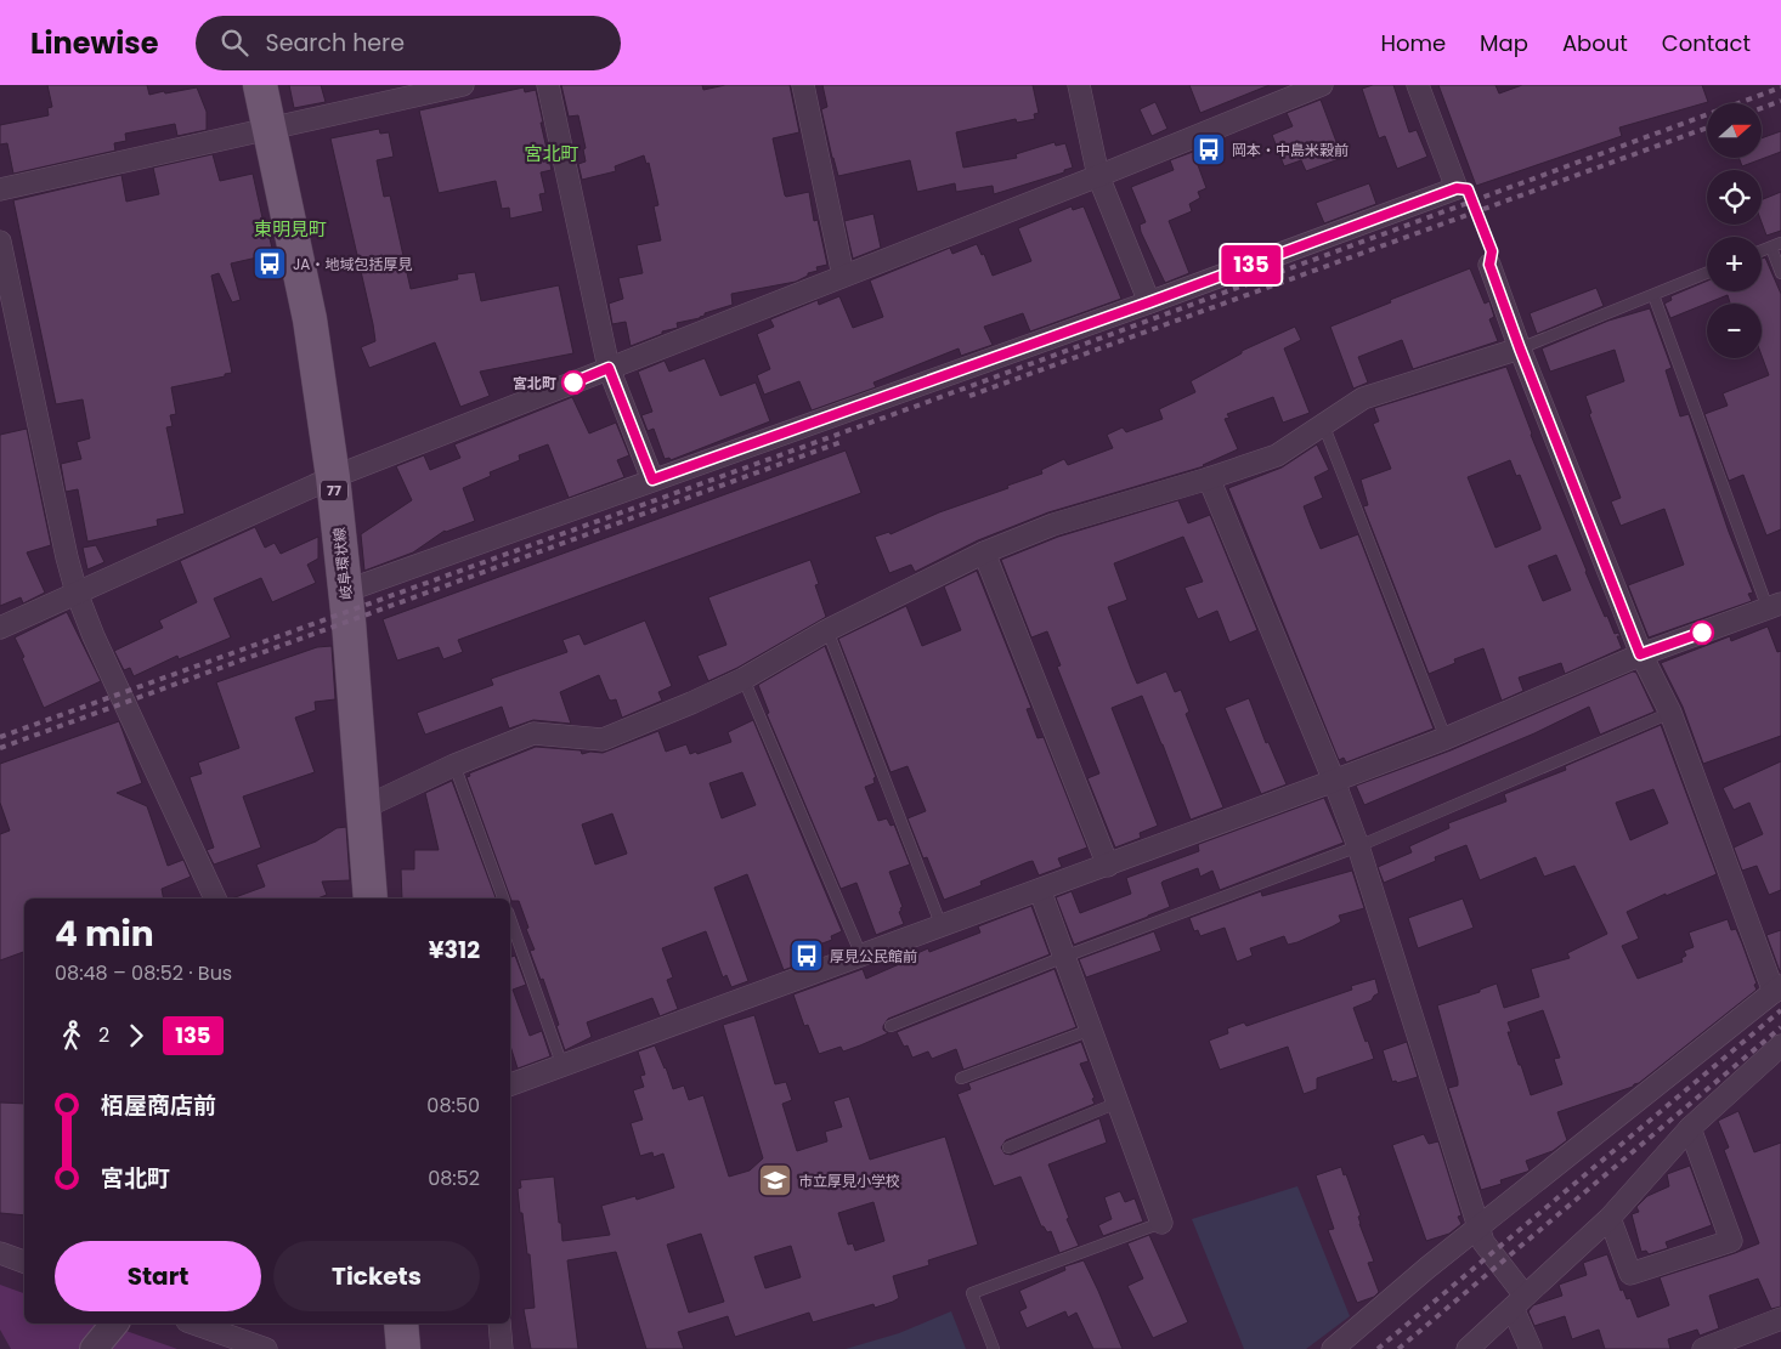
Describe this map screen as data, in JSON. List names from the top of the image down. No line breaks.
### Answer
{"streets":{"main road":["77","岐阜環状線"]},"districts":["宮北町","東明見町"],"places":{"bus stop":["岡本・中島米穀前","JA・地域包括厚見","厚見公民館前"],"other":["宮北町"],"school or university":["市立厚見小学校"]},"lines":["bus line 135"],"north":"right","page":{"header":"Linewise","search":"Search here","nav":["Home","Map","About","Contact"],"on_map":"135","map_buttons":["+","−"],"heading":["4 min","08:48 – 08:52 · Bus","¥312"],"legs":["2","135"],"list":[{"name":"栢屋商店前","value":"08:50"},{"name":"宮北町","value":"08:52"}],"buttons":["Start","Tickets"]}}
